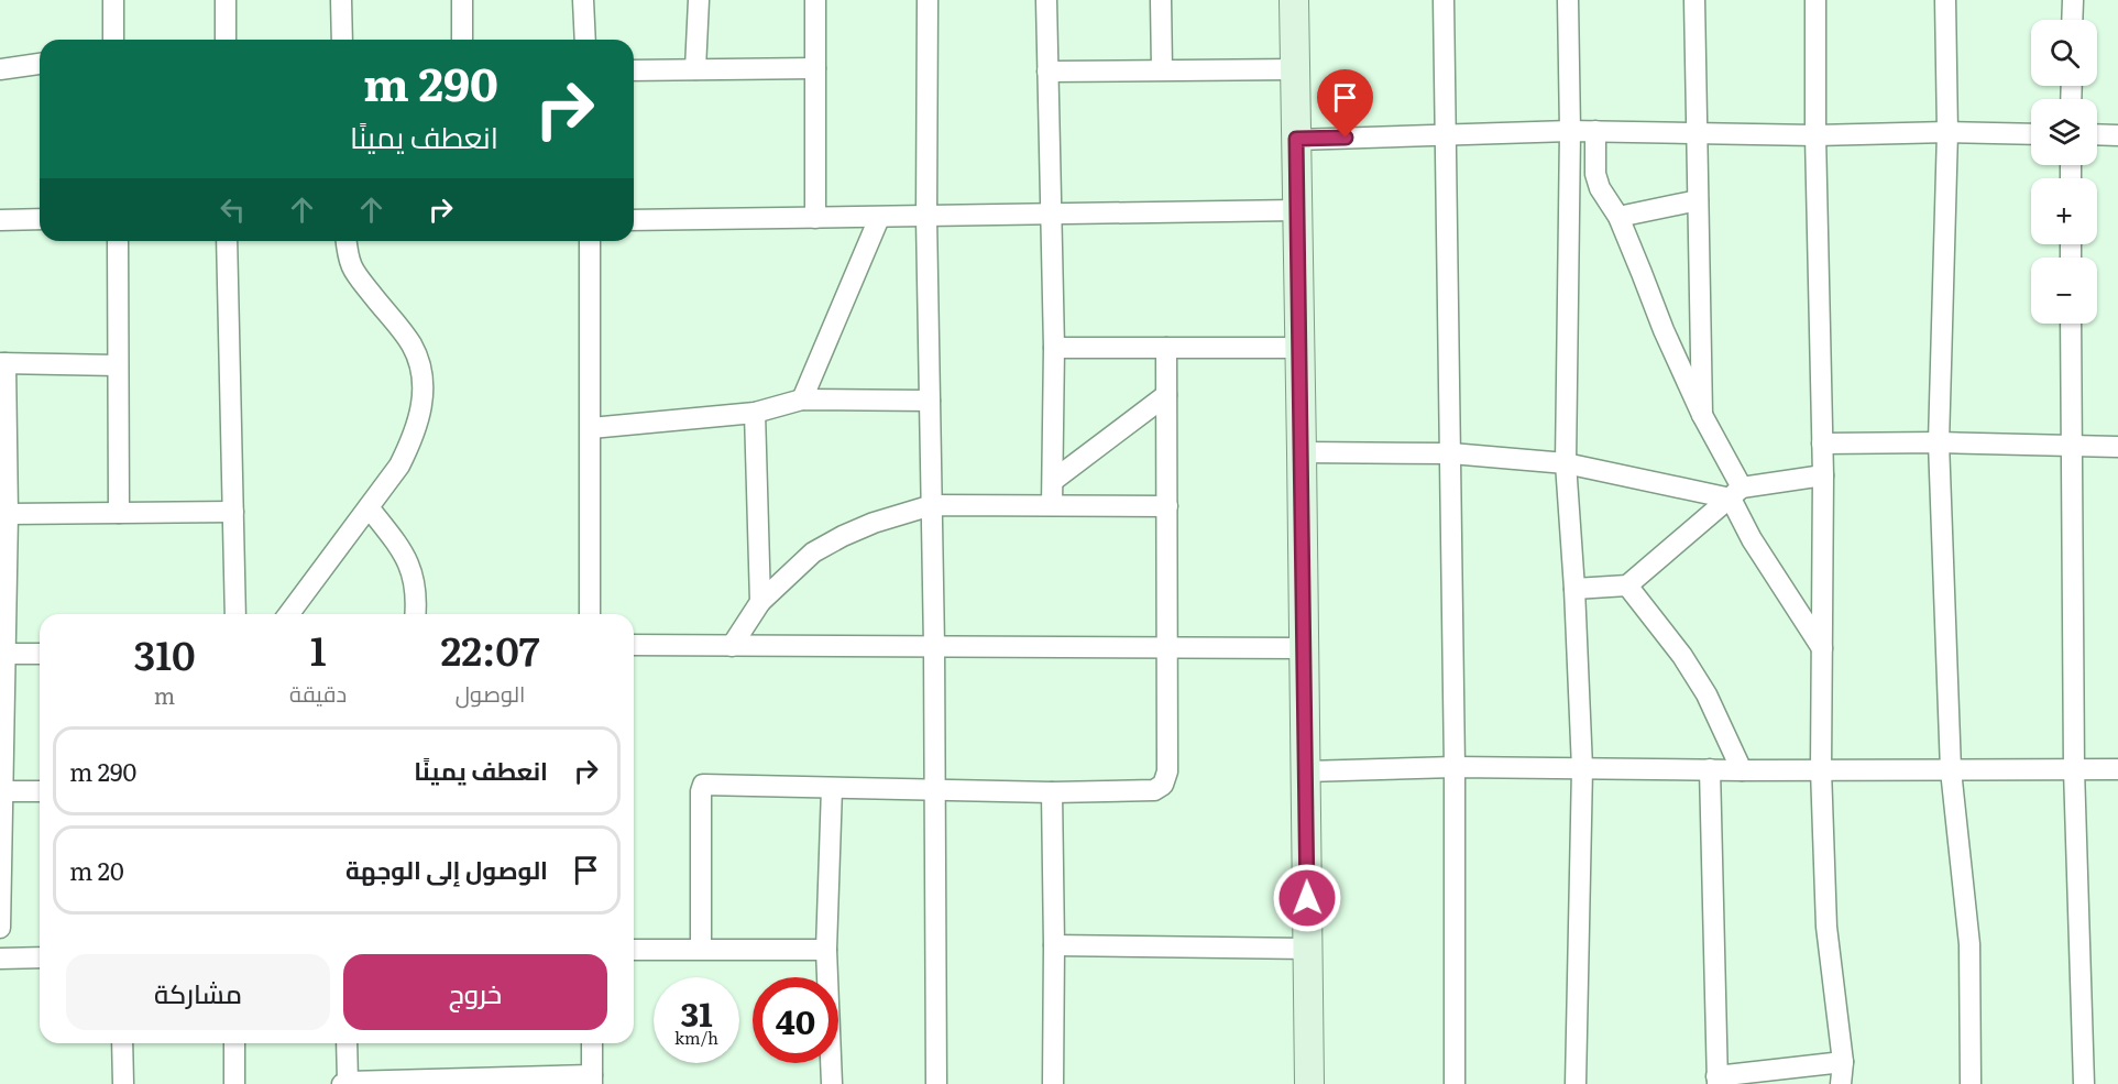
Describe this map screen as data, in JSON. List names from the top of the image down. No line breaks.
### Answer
{"page":{"map_buttons":["+","−"],"turn":["290 m","انعطف يمينًا"],"eta":["22:07","الوصول","1","دقيقة","310","m"],"list":[{"name":"انعطف يمينًا","value":"290 m"},{"name":"الوصول إلى الوجهة","value":"20 m"}],"buttons":["خروج","مشاركة"],"speed":"31 km/h","limit":"40"}}
